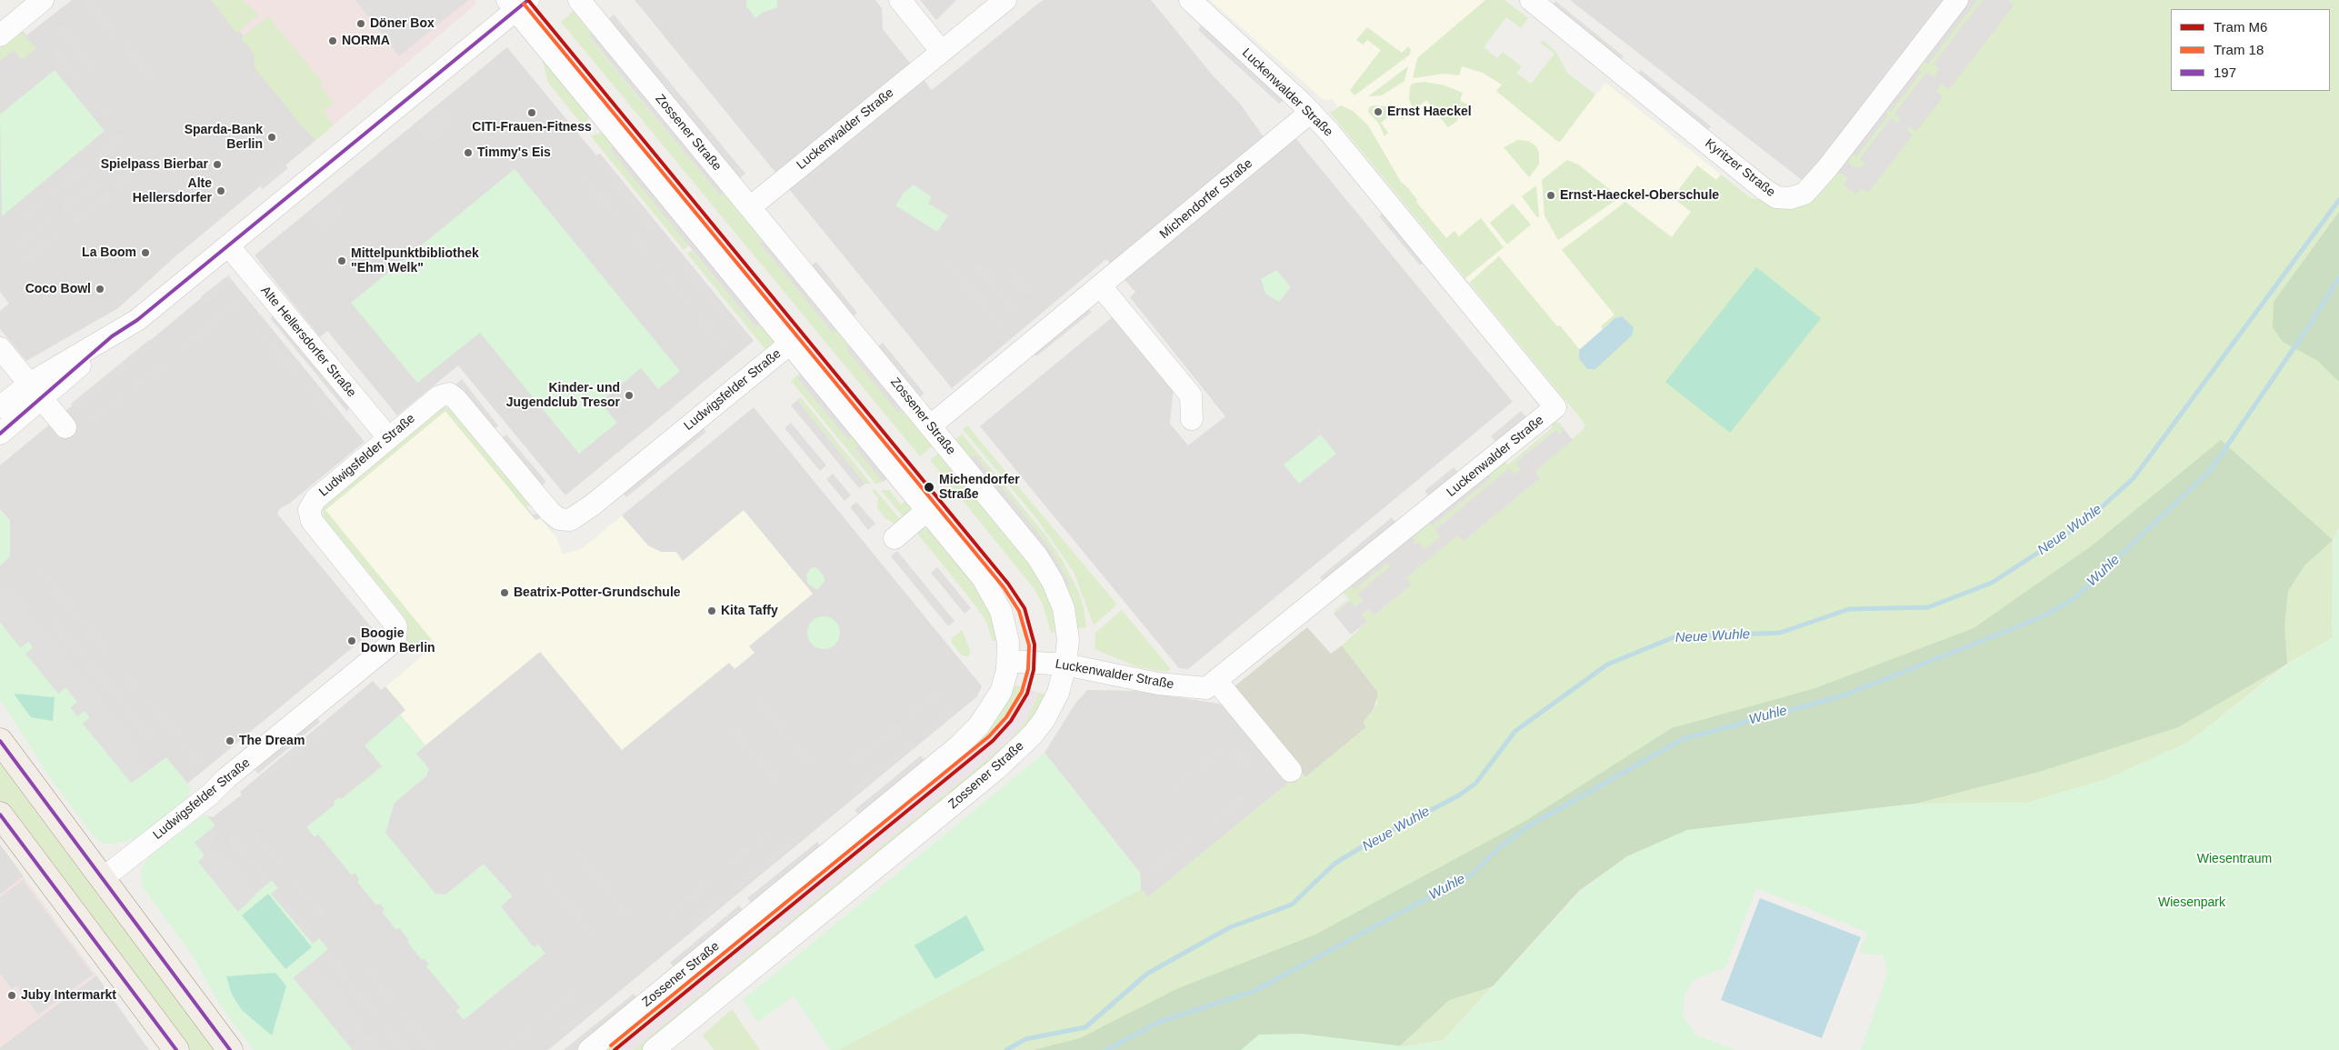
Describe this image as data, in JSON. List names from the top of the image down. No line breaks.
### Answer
{"streets":{"street":["Luckenwalder Straße","Zossener Straße","Kyritzer Straße","Michendorfer Straße","Alte Hellersdorfer Straße","Ludwigsfelder Straße"]},"crossings":[["Luckenwalder Straße","Zossener Straße"],["Luckenwalder Straße","Michendorfer Straße"],["Zossener Straße","Michendorfer Straße"],["Zossener Straße","Ludwigsfelder Straße"],["Alte Hellersdorfer Straße","Ludwigsfelder Straße"]],"water":["Neue Wuhle","Wuhle"],"parks":["Wiesentraum","Wiesenpark"],"places":["Döner Box","NORMA","Ernst Haeckel","CITI-Frauen-Fitness","Sparda-Bank Berlin","Timmy's Eis","Spielpass Bierbar","Alte Hellersdorfer","Ernst-Haeckel-Oberschule","La Boom","Mittelpunktbibliothek \"Ehm Welk\"","Coco Bowl","Kinder- und Jugendclub Tresor","Michendorfer Straße","Beatrix-Potter-Grundschule","Kita Taffy","Boogie Down Berlin","The Dream","Juby Intermarkt"],"lines":["tram line M6","transit line 197","tram line 18"],"legend":["Tram M6","Tram 18","197"]}
